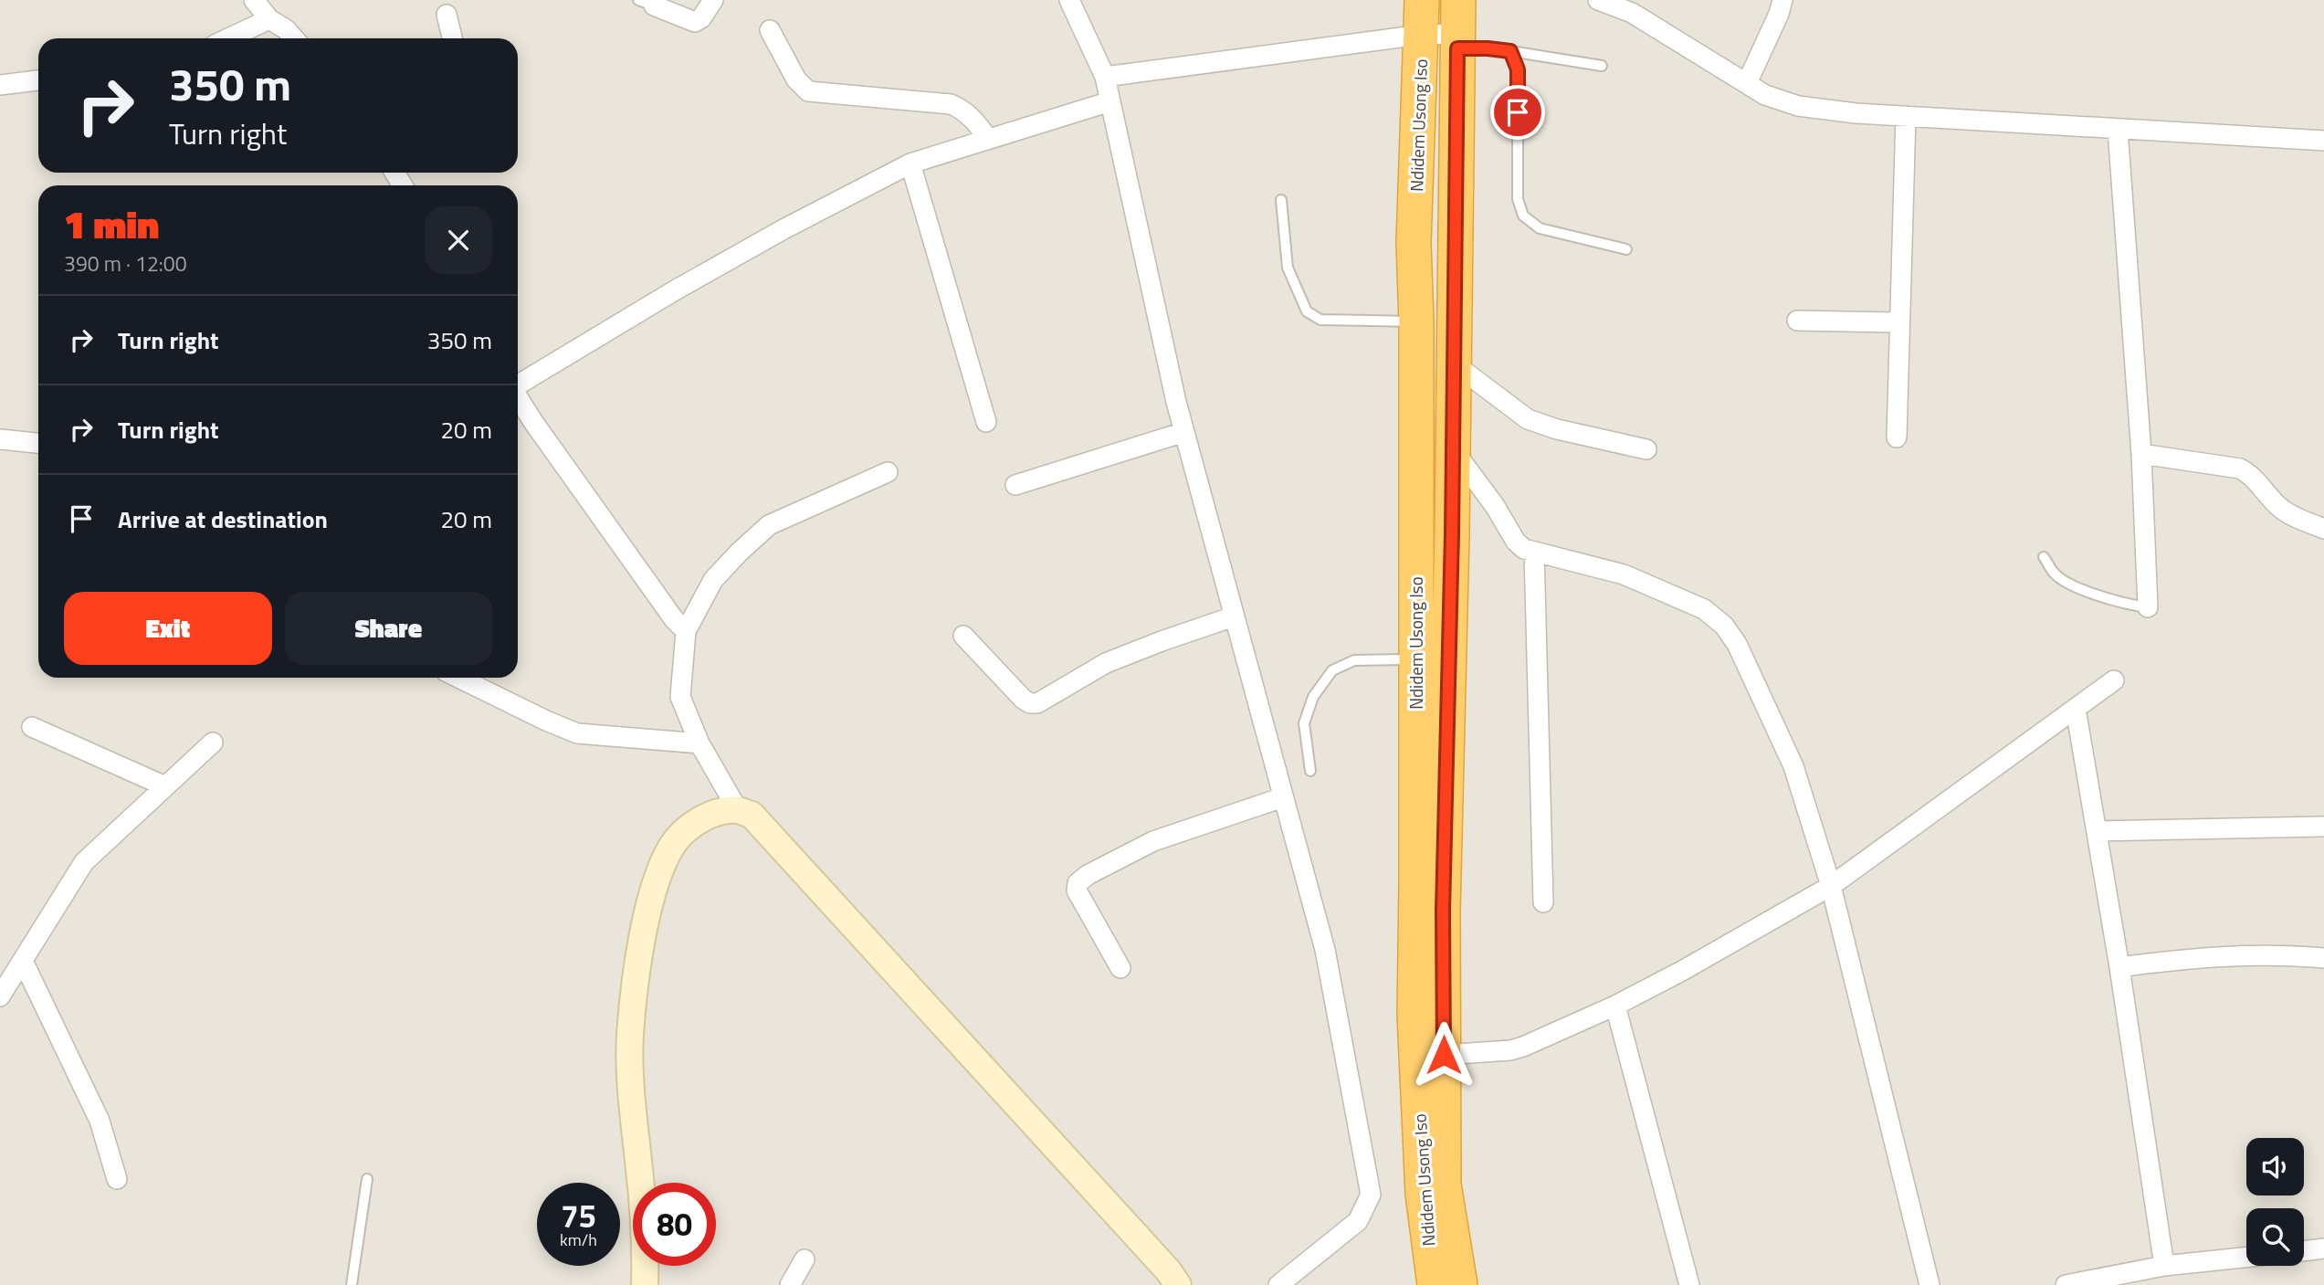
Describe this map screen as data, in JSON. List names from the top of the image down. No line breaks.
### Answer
{"streets":{"highway":["Ndidem Usong Iso"]},"page":{"turn":["350 m","Turn right"],"heading":["1 min","390 m · 12:00"],"list":[{"name":"Turn right","value":"350 m"},{"name":"Turn right","value":"20 m"},{"name":"Arrive at destination","value":"20 m"}],"buttons":["Exit","Share"],"speed":"75 km/h","limit":"80"}}
